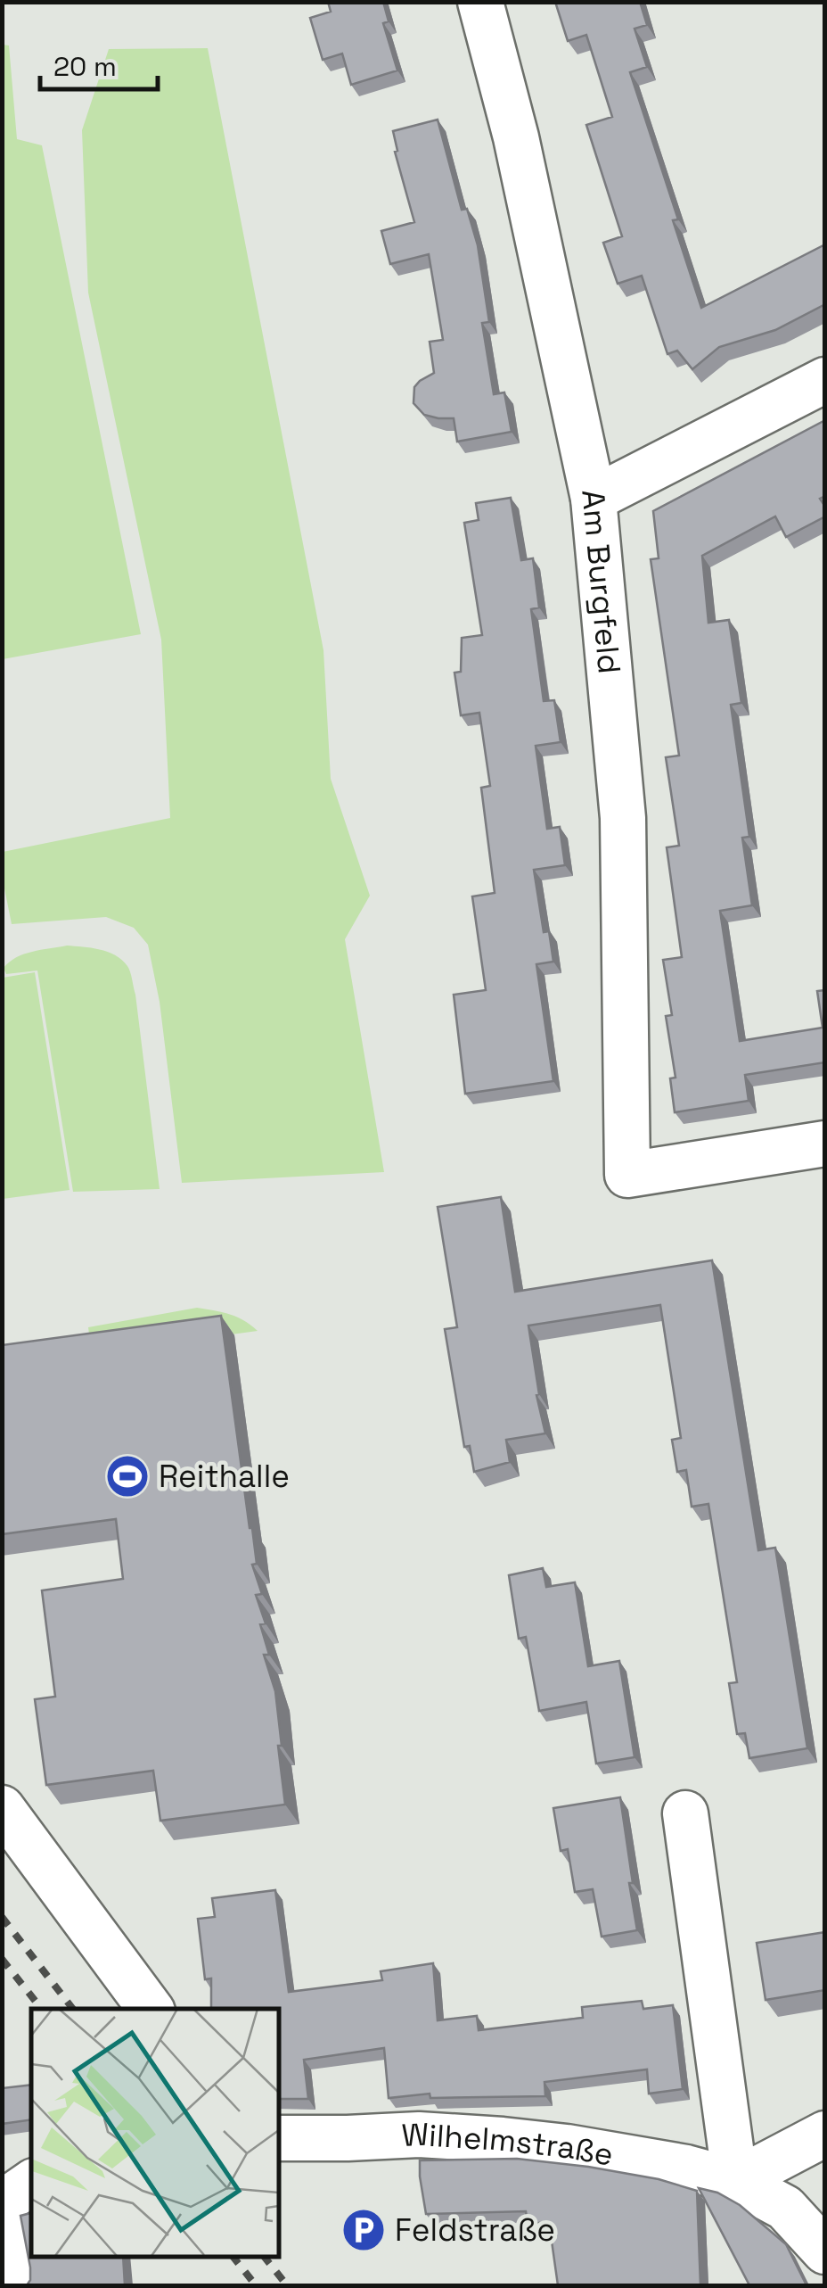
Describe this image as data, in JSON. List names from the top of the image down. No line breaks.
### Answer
{"streets":{"street":["Am Burgfeld","Wilhelmstraße"]},"places":{"sports":["Reithalle"],"parking":["Feldstraße"]},"scale_bar":"20 m"}
